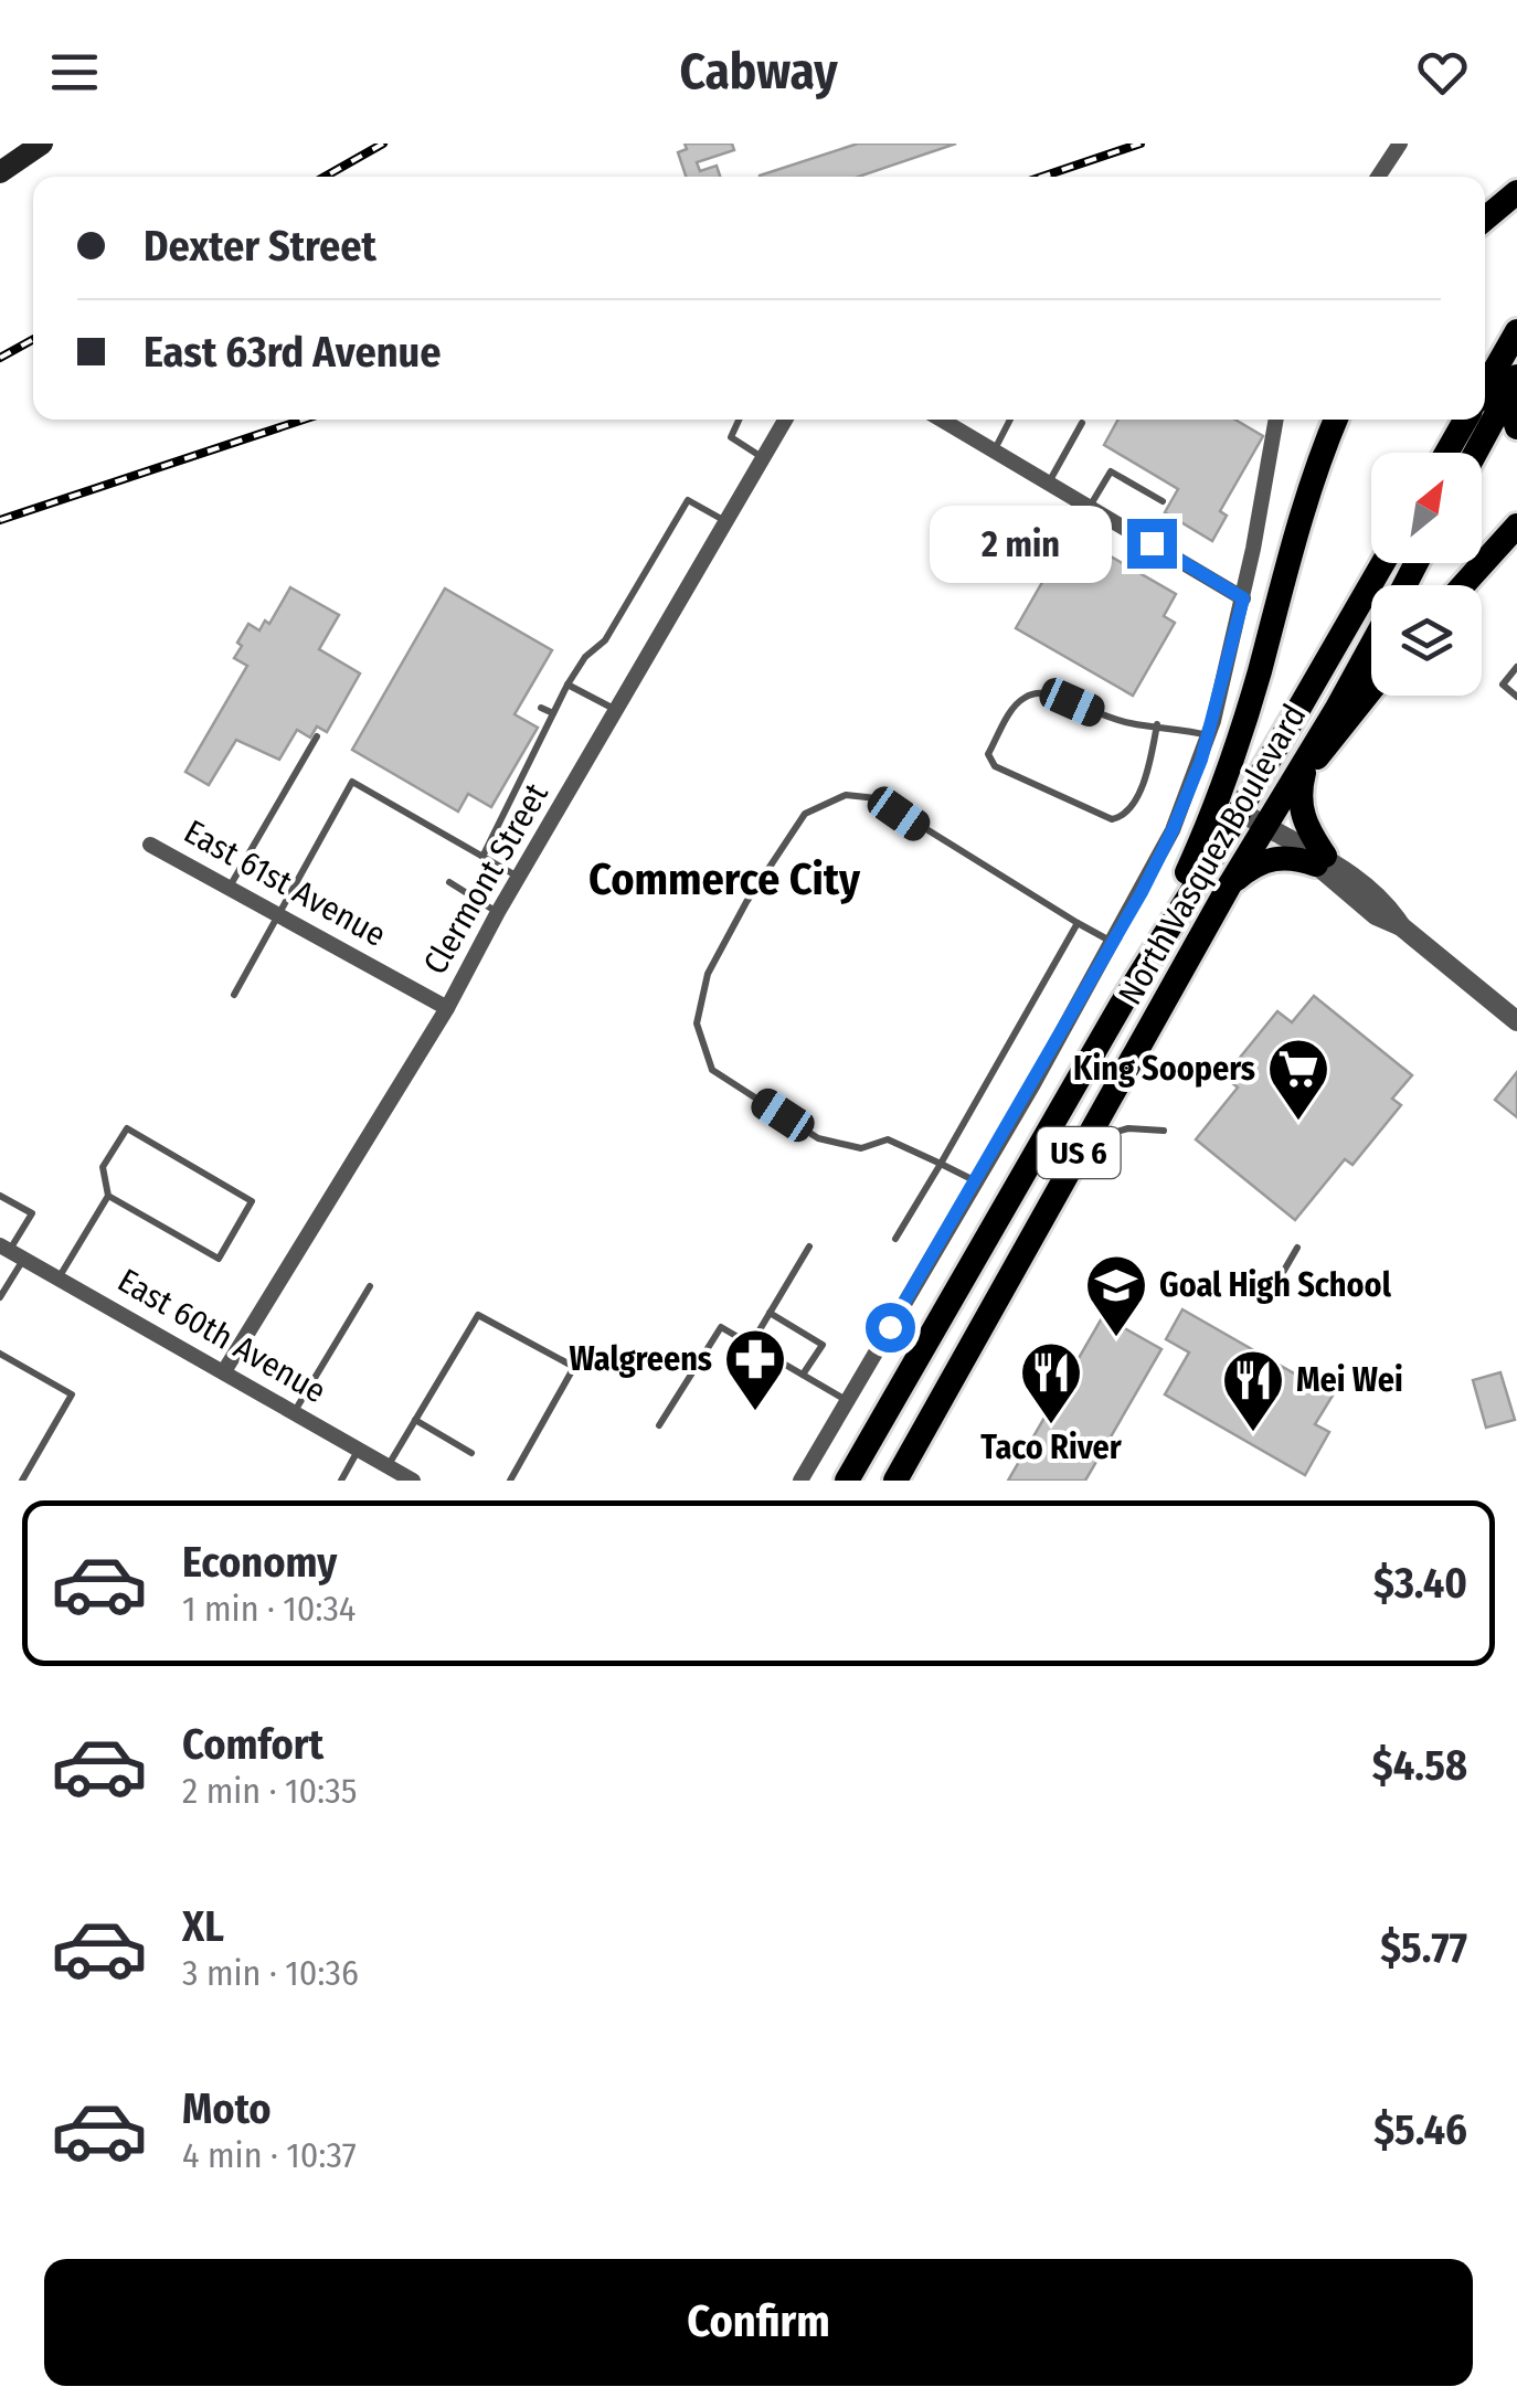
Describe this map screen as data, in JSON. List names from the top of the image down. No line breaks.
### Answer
{"streets":{"main road":["North Vasquez Boulevard","US 6"],"street":["Clermont Street","East 61st Avenue","East 60th Avenue"]},"crossings":[["Clermont Street","East 61st Avenue"],["Clermont Street","East 60th Avenue"]],"districts":["Commerce City"],"places":{"supermarket":["King Soopers"],"school or university":["Goal High School"],"pharmacy":["Walgreens"],"restaurant":["Taco River","Mei Wei"]},"north":"top right","page":{"header":"Cabway","banner":["Dexter Street","East 63rd Avenue"],"bubble":"2 min","list":[{"name":"Economy","note":"1 min · 10:34","value":"$3.40"},{"name":"Comfort","note":"2 min · 10:35","value":"$4.58"},{"name":"XL","note":"3 min · 10:36","value":"$5.77"},{"name":"Moto","note":"4 min · 10:37","value":"$5.46"}],"buttons":"Confirm"}}
